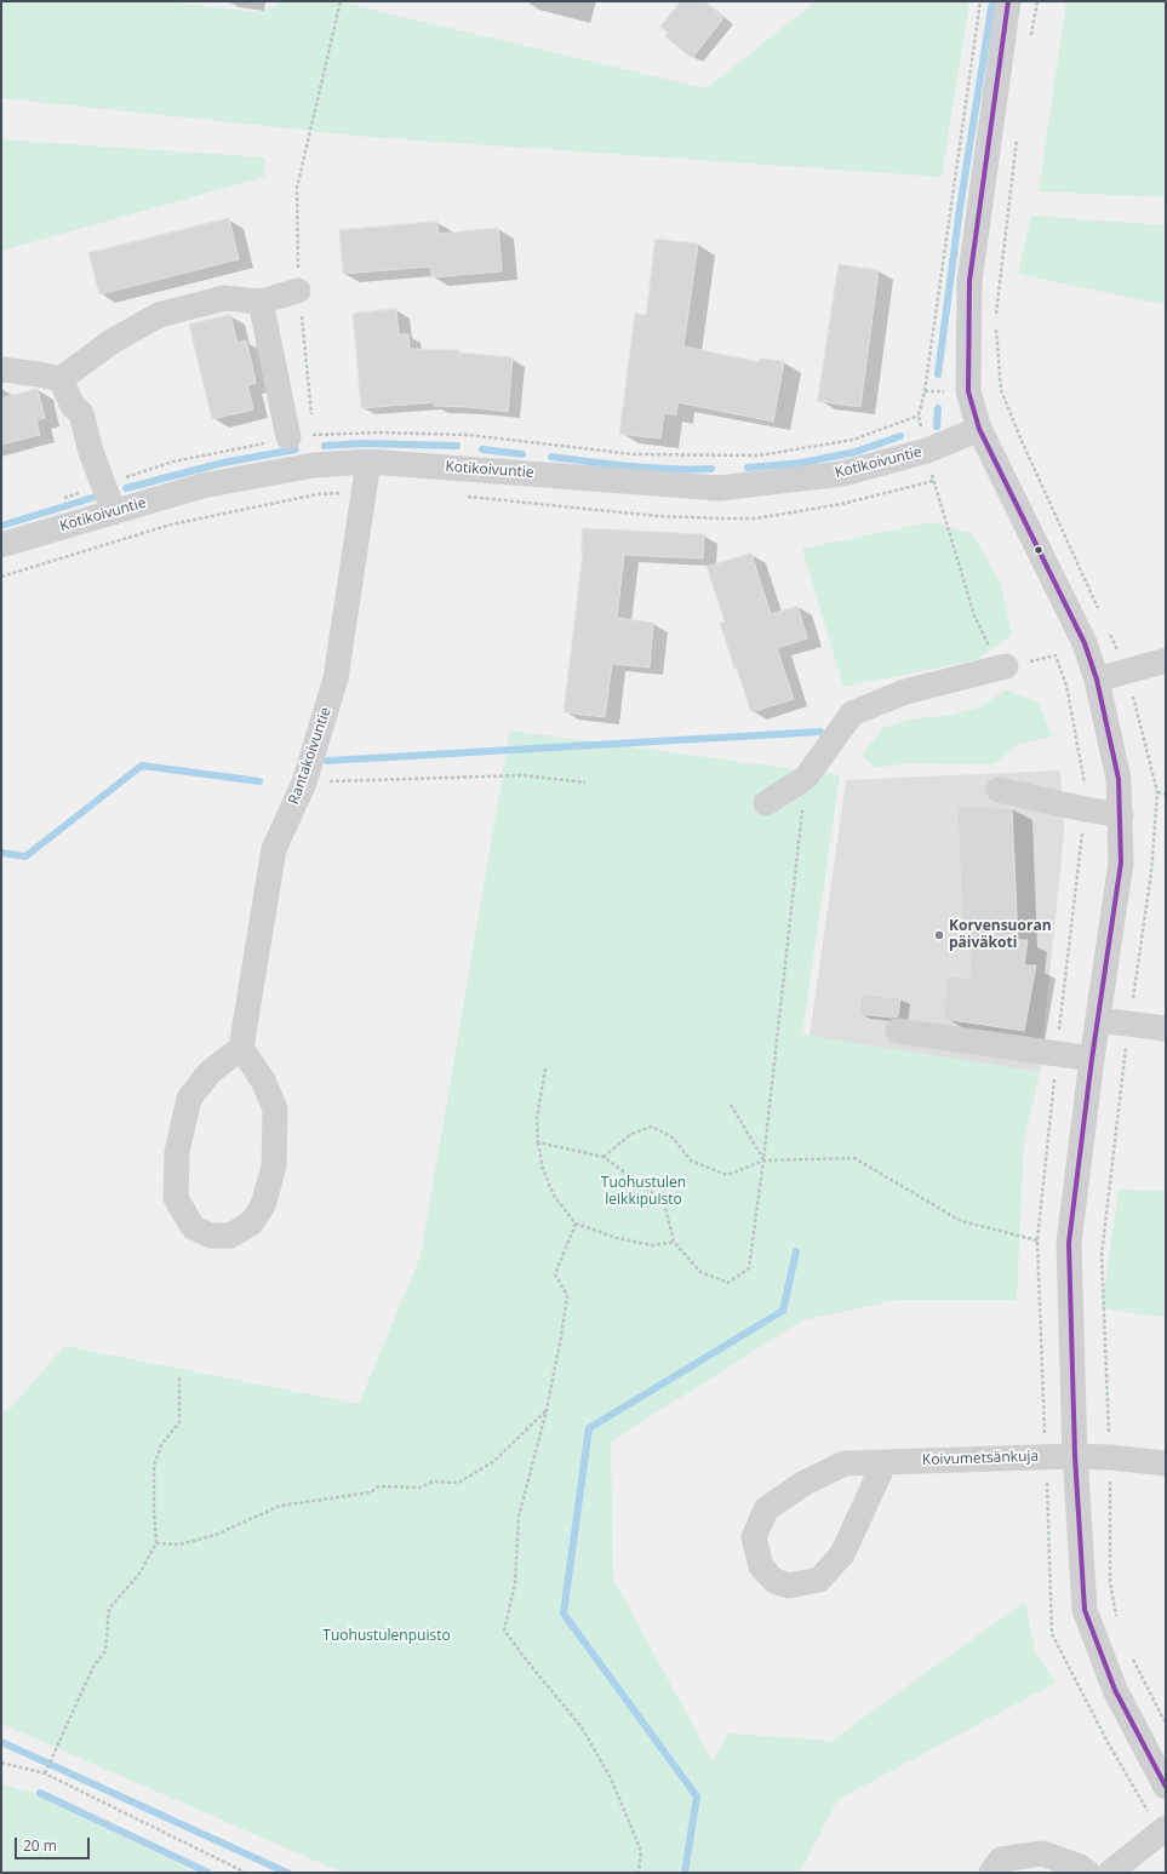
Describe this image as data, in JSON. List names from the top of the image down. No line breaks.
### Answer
{"streets":{"street":["Kotikoivuntie","Rantakoivuntie","Koivumetsänkuja"]},"crossings":[["Kotikoivuntie","Rantakoivuntie"]],"parks":["Tuohustulen leikkipuisto","Tuohustulenpuisto"],"places":["Korvensuoran päiväkoti"],"scale_bar":"20 m"}
